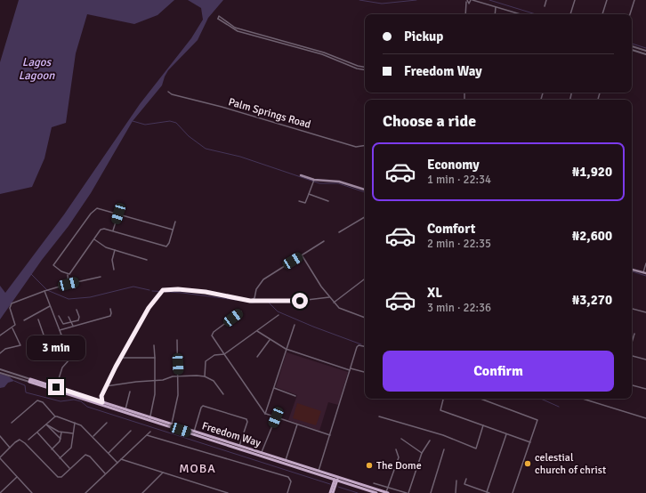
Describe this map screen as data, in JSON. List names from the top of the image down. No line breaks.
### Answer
{"streets":{"main road":["Freedom Way"],"street":["Palm Springs Road"]},"districts":["MOBA"],"water":["Lagos Lagoon"],"places":["celestial church of christ","The Dome"],"page":{"banner":["Pickup","Freedom Way"],"heading":"Choose a ride","list":[{"name":"Economy","note":"1 min · 22:34","value":"₦1,920"},{"name":"Comfort","note":"2 min · 22:35","value":"₦2,600"},{"name":"XL","note":"3 min · 22:36","value":"₦3,270"}],"bubble":"3 min","buttons":"Confirm"}}
